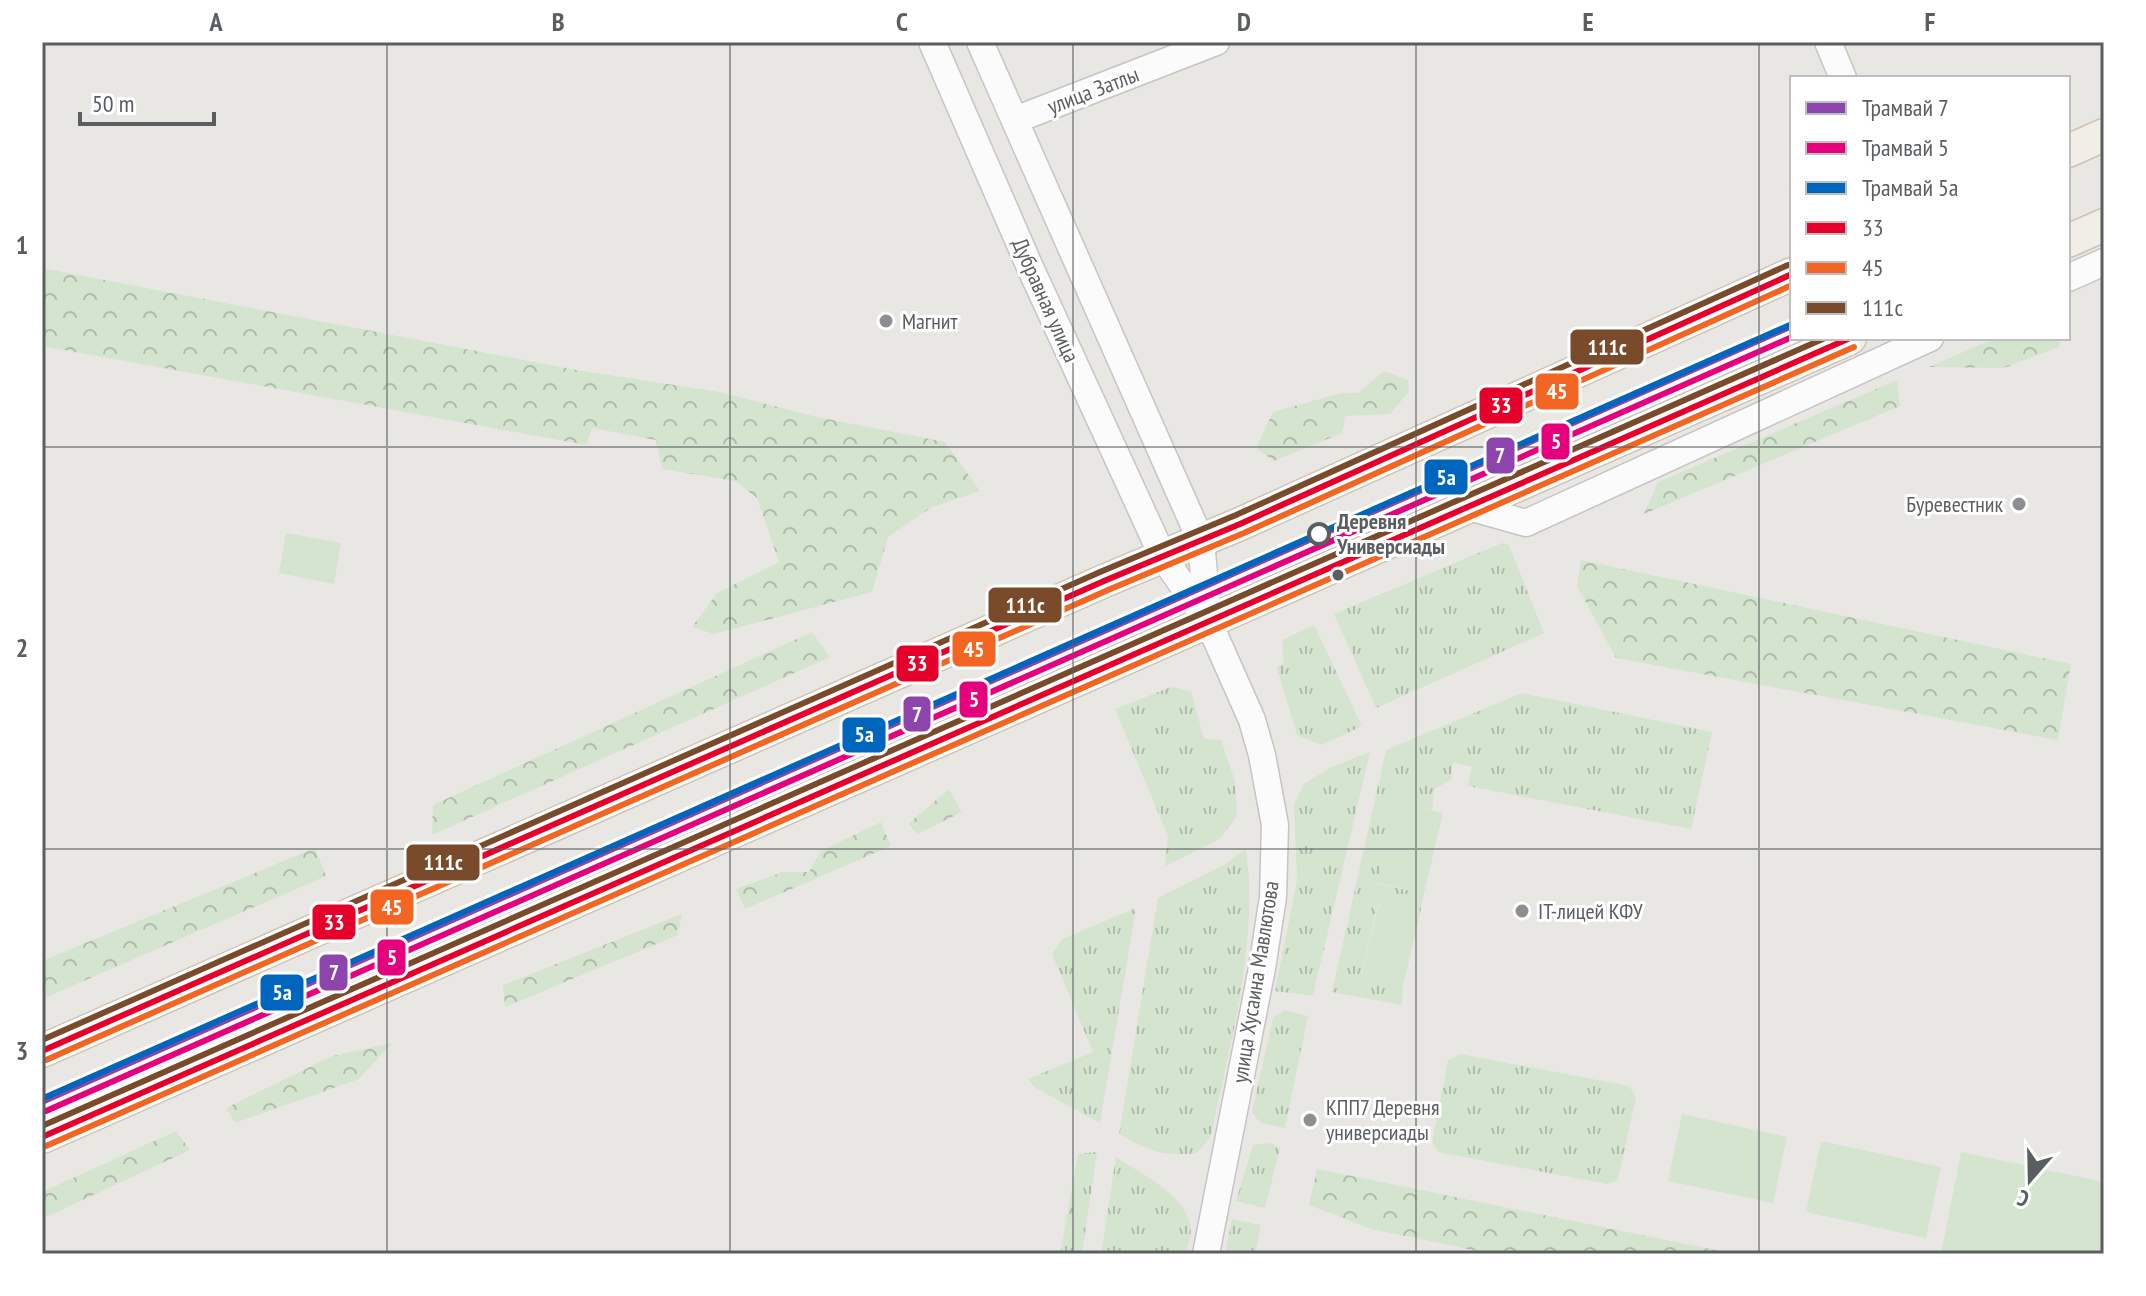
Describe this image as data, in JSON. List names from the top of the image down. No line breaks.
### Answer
{"streets":{"street":["улица Затлы","Дубравная улица","улица Хусаина Мавлютова"]},"crossings":[["улица Затлы","Дубравная улица"],["Дубравная улица","улица Хусаина Мавлютова"]],"places":["Магнит","Буревестник","Деревня Универсиады","IT-лицей КФУ","КПП7 Деревня универсиады"],"lines":["transit line 111с","transit line 33","transit line 45","tram line 5а","tram line 7","tram line 5"],"legend":["Трамвай 7","Трамвай 5","Трамвай 5а","33","45","111с"],"scale_bar":"50 m","north":"bottom","grid":{"columns":["A","B","C","D","E","F"],"rows":["1","2","3"]}}
